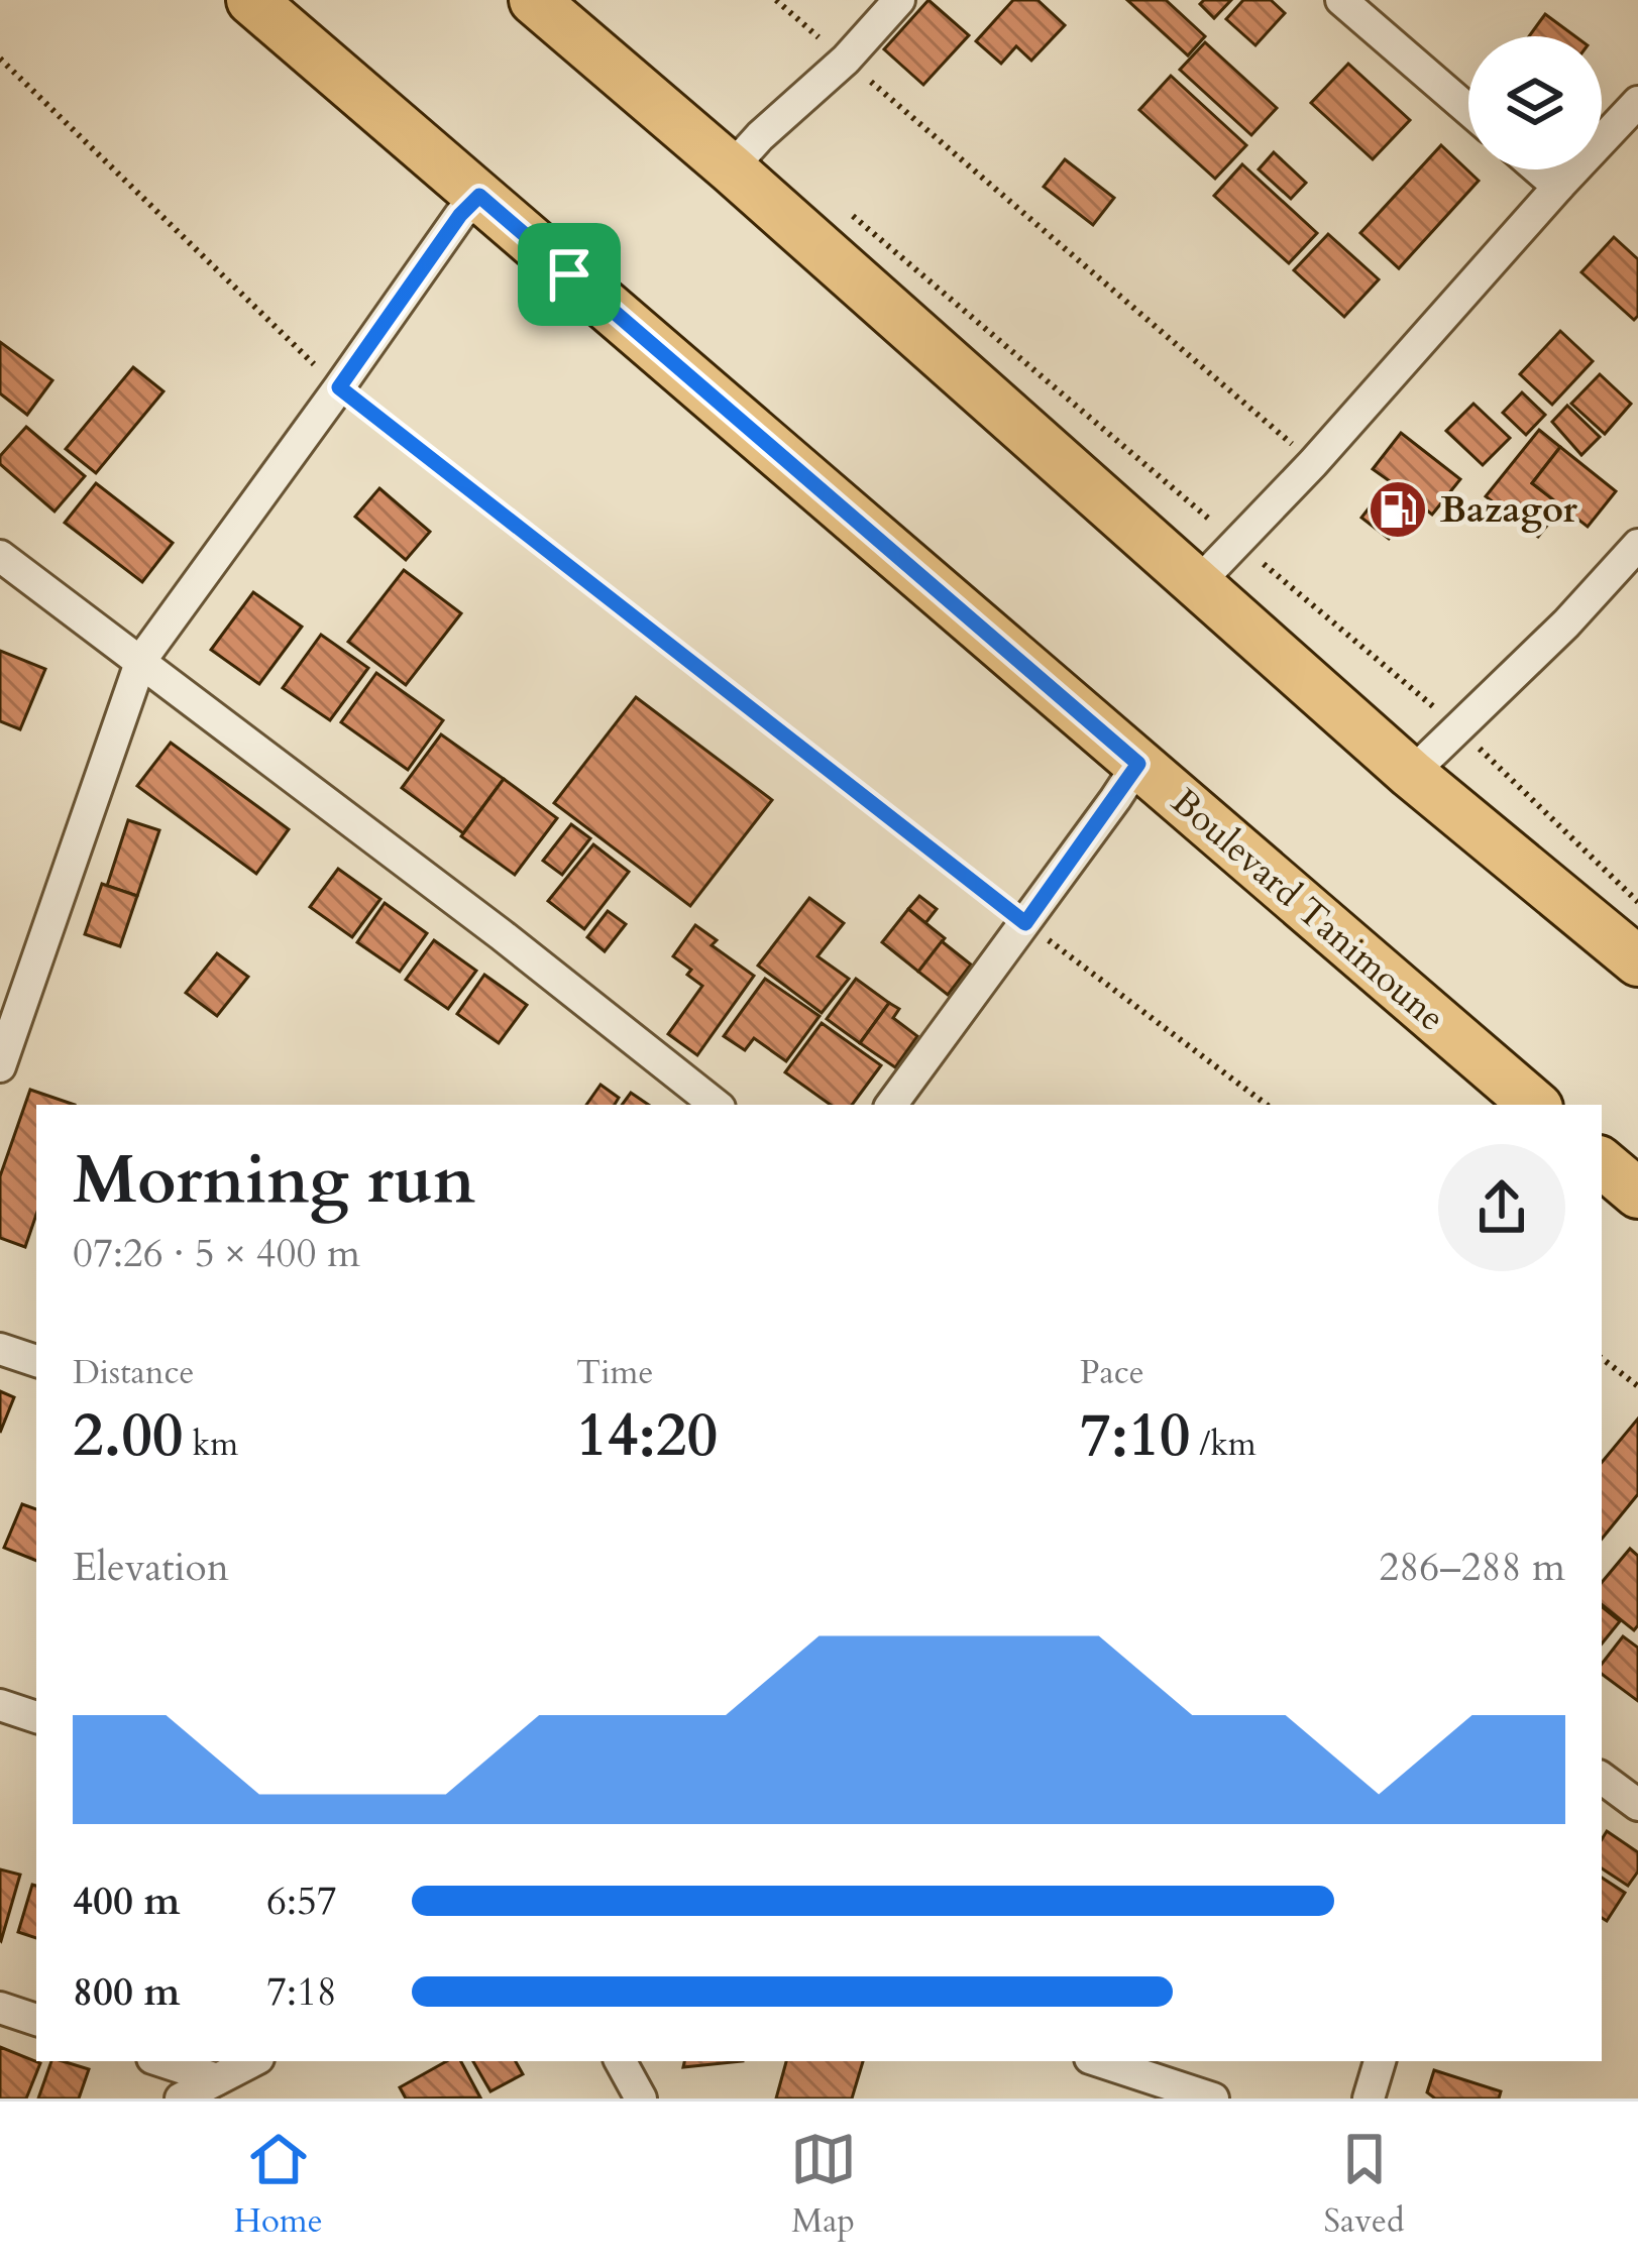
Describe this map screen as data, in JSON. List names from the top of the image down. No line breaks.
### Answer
{"streets":{"main road":["Boulevard Tanimoune"]},"places":{"fuel station":["Bazagor"]},"page":{"heading":["Morning run","07:26 · 5 × 400 m"],"stats":[["Distance","2.00 km"],["Time","14:20"],["Pace","7:10 /km"]],"chart":["Elevation","286–288 m"],"list":[{"name":"400 m","note":"6:57"},{"name":"800 m","note":"7:18"}],"tabs":["Home","Map","Saved"]}}
